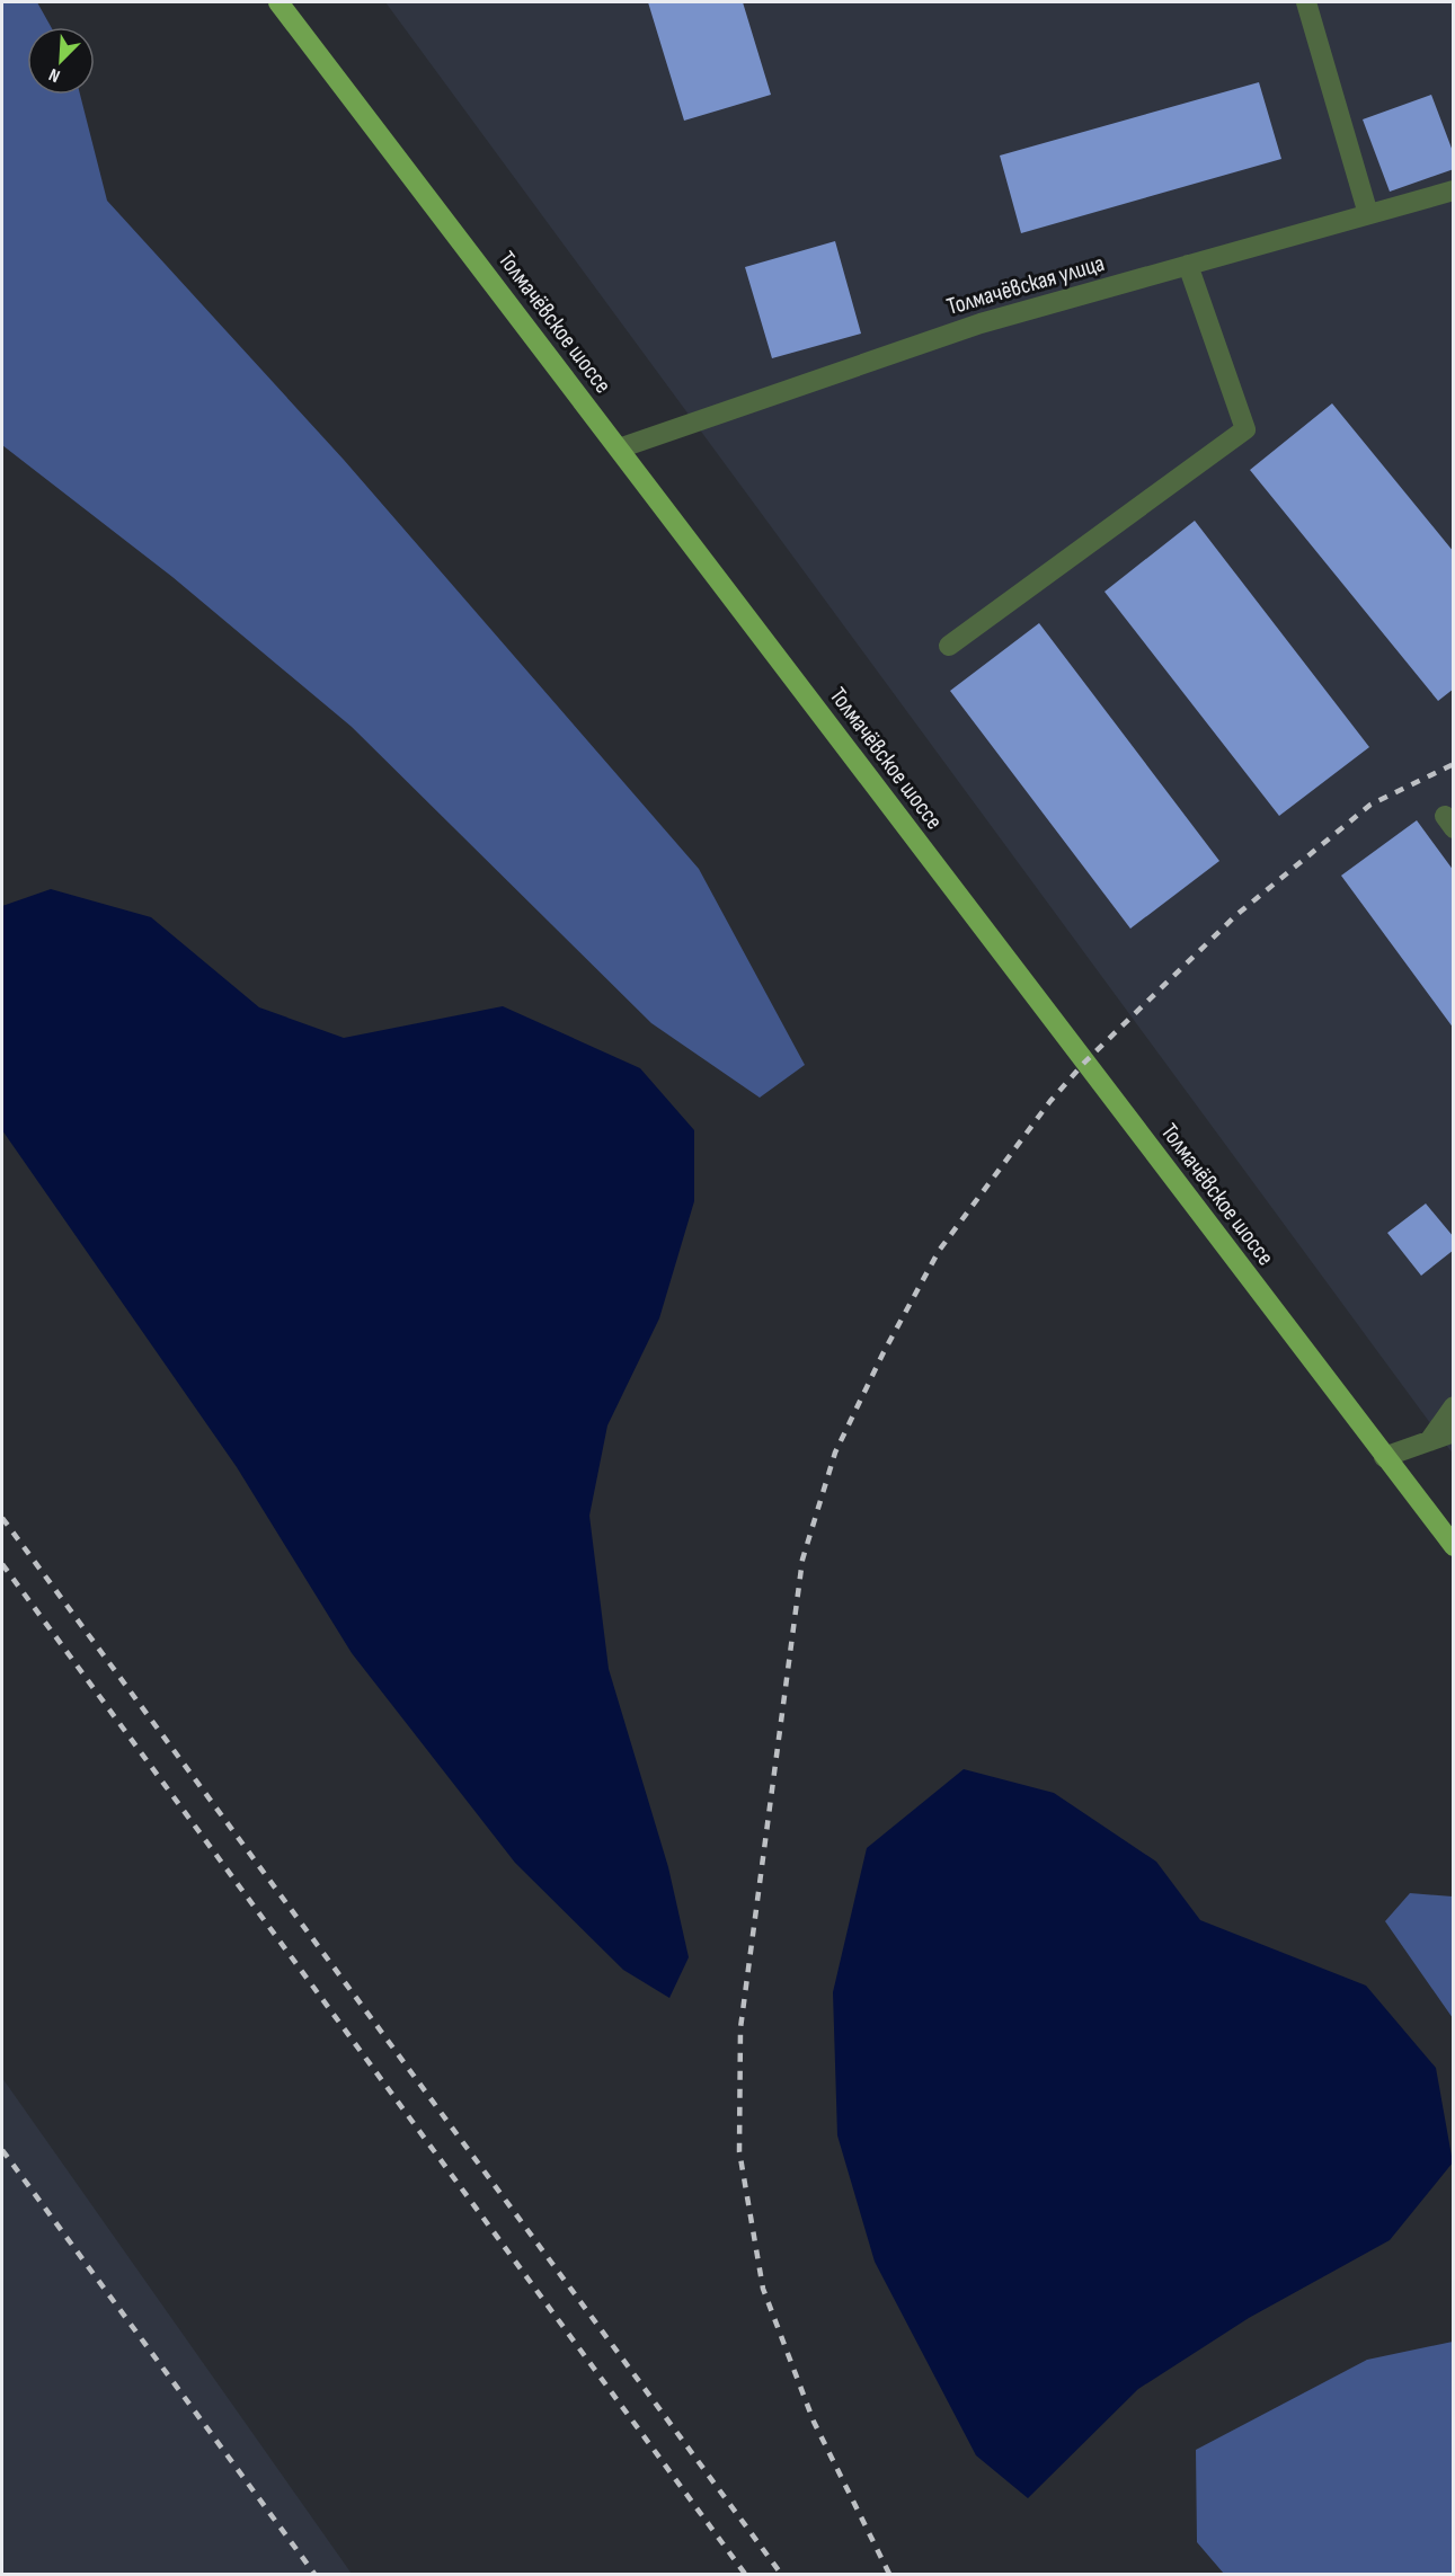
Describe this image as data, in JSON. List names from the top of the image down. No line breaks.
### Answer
{"streets":{"main road":["Толмачёвское шоссе"],"street":["Толмачёвская улица"]},"crossings":[["Толмачёвская улица","Толмачёвское шоссе"]],"north":"bottom left"}
